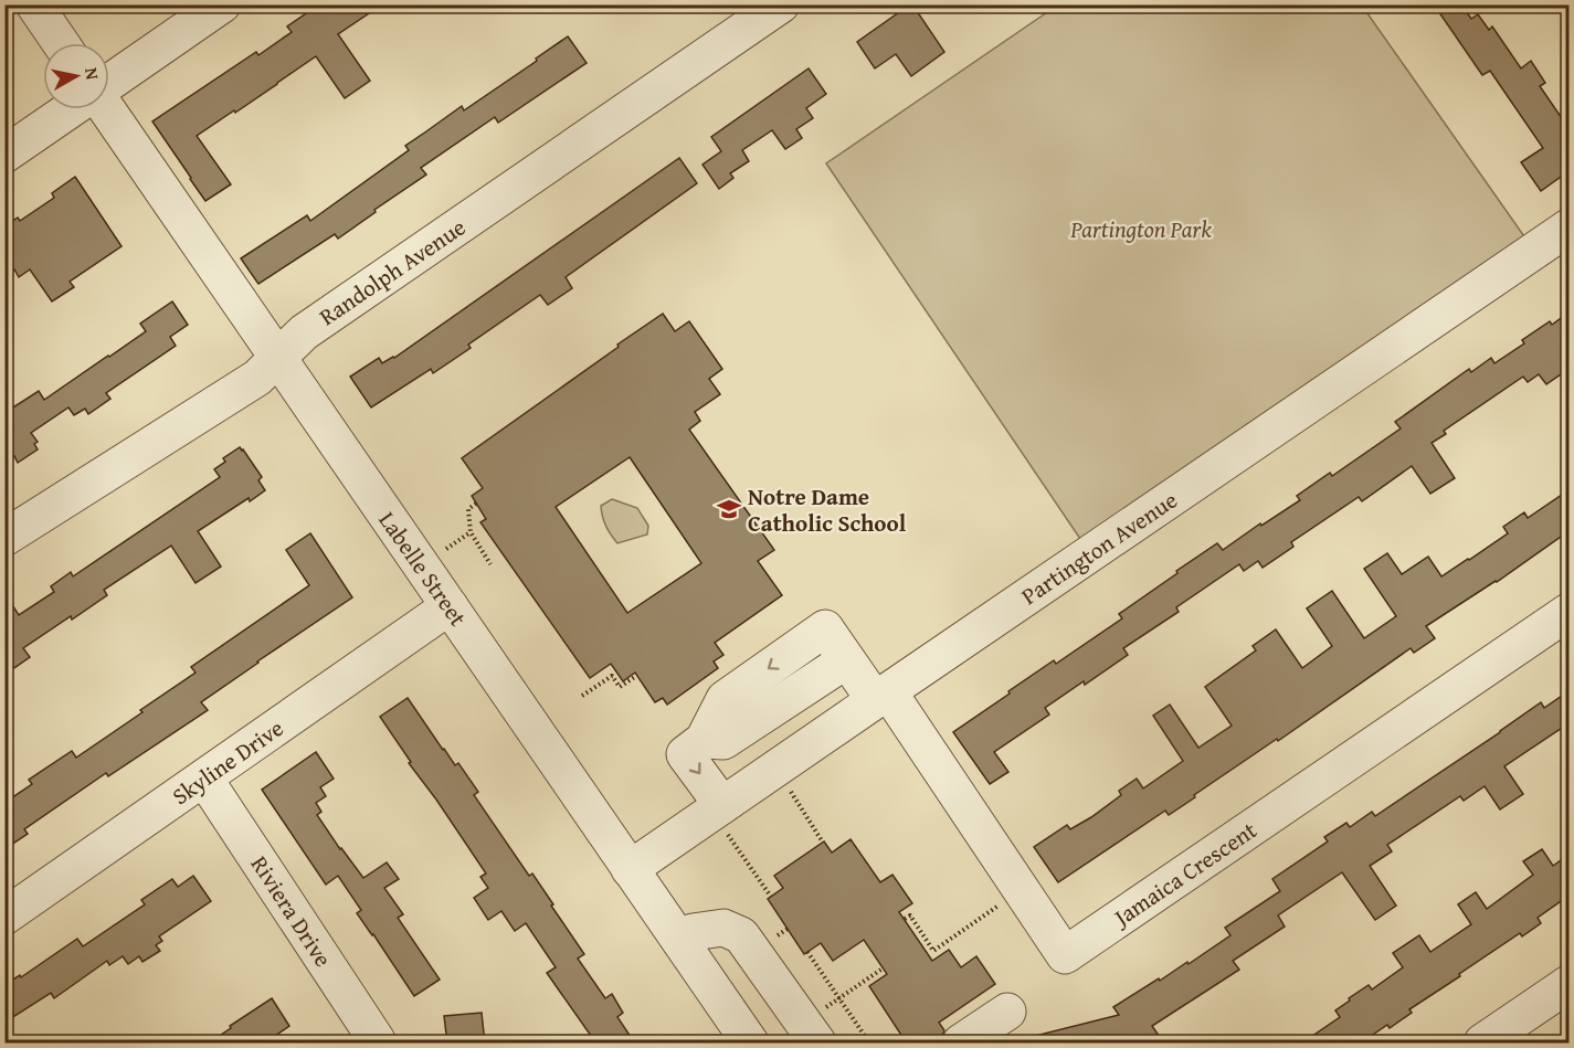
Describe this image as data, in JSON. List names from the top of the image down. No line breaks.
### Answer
{"streets":{"street":["Randolph Avenue","Partington Avenue","Labelle Street","Skyline Drive","Jamaica Crescent","Riviera Drive"]},"crossings":[["Randolph Avenue","Labelle Street"],["Partington Avenue","Labelle Street"],["Partington Avenue","Jamaica Crescent"],["Labelle Street","Skyline Drive"],["Skyline Drive","Riviera Drive"]],"parks":["Partington Park"],"places":{"school or university":["Notre Dame Catholic School"]},"north":"right"}
